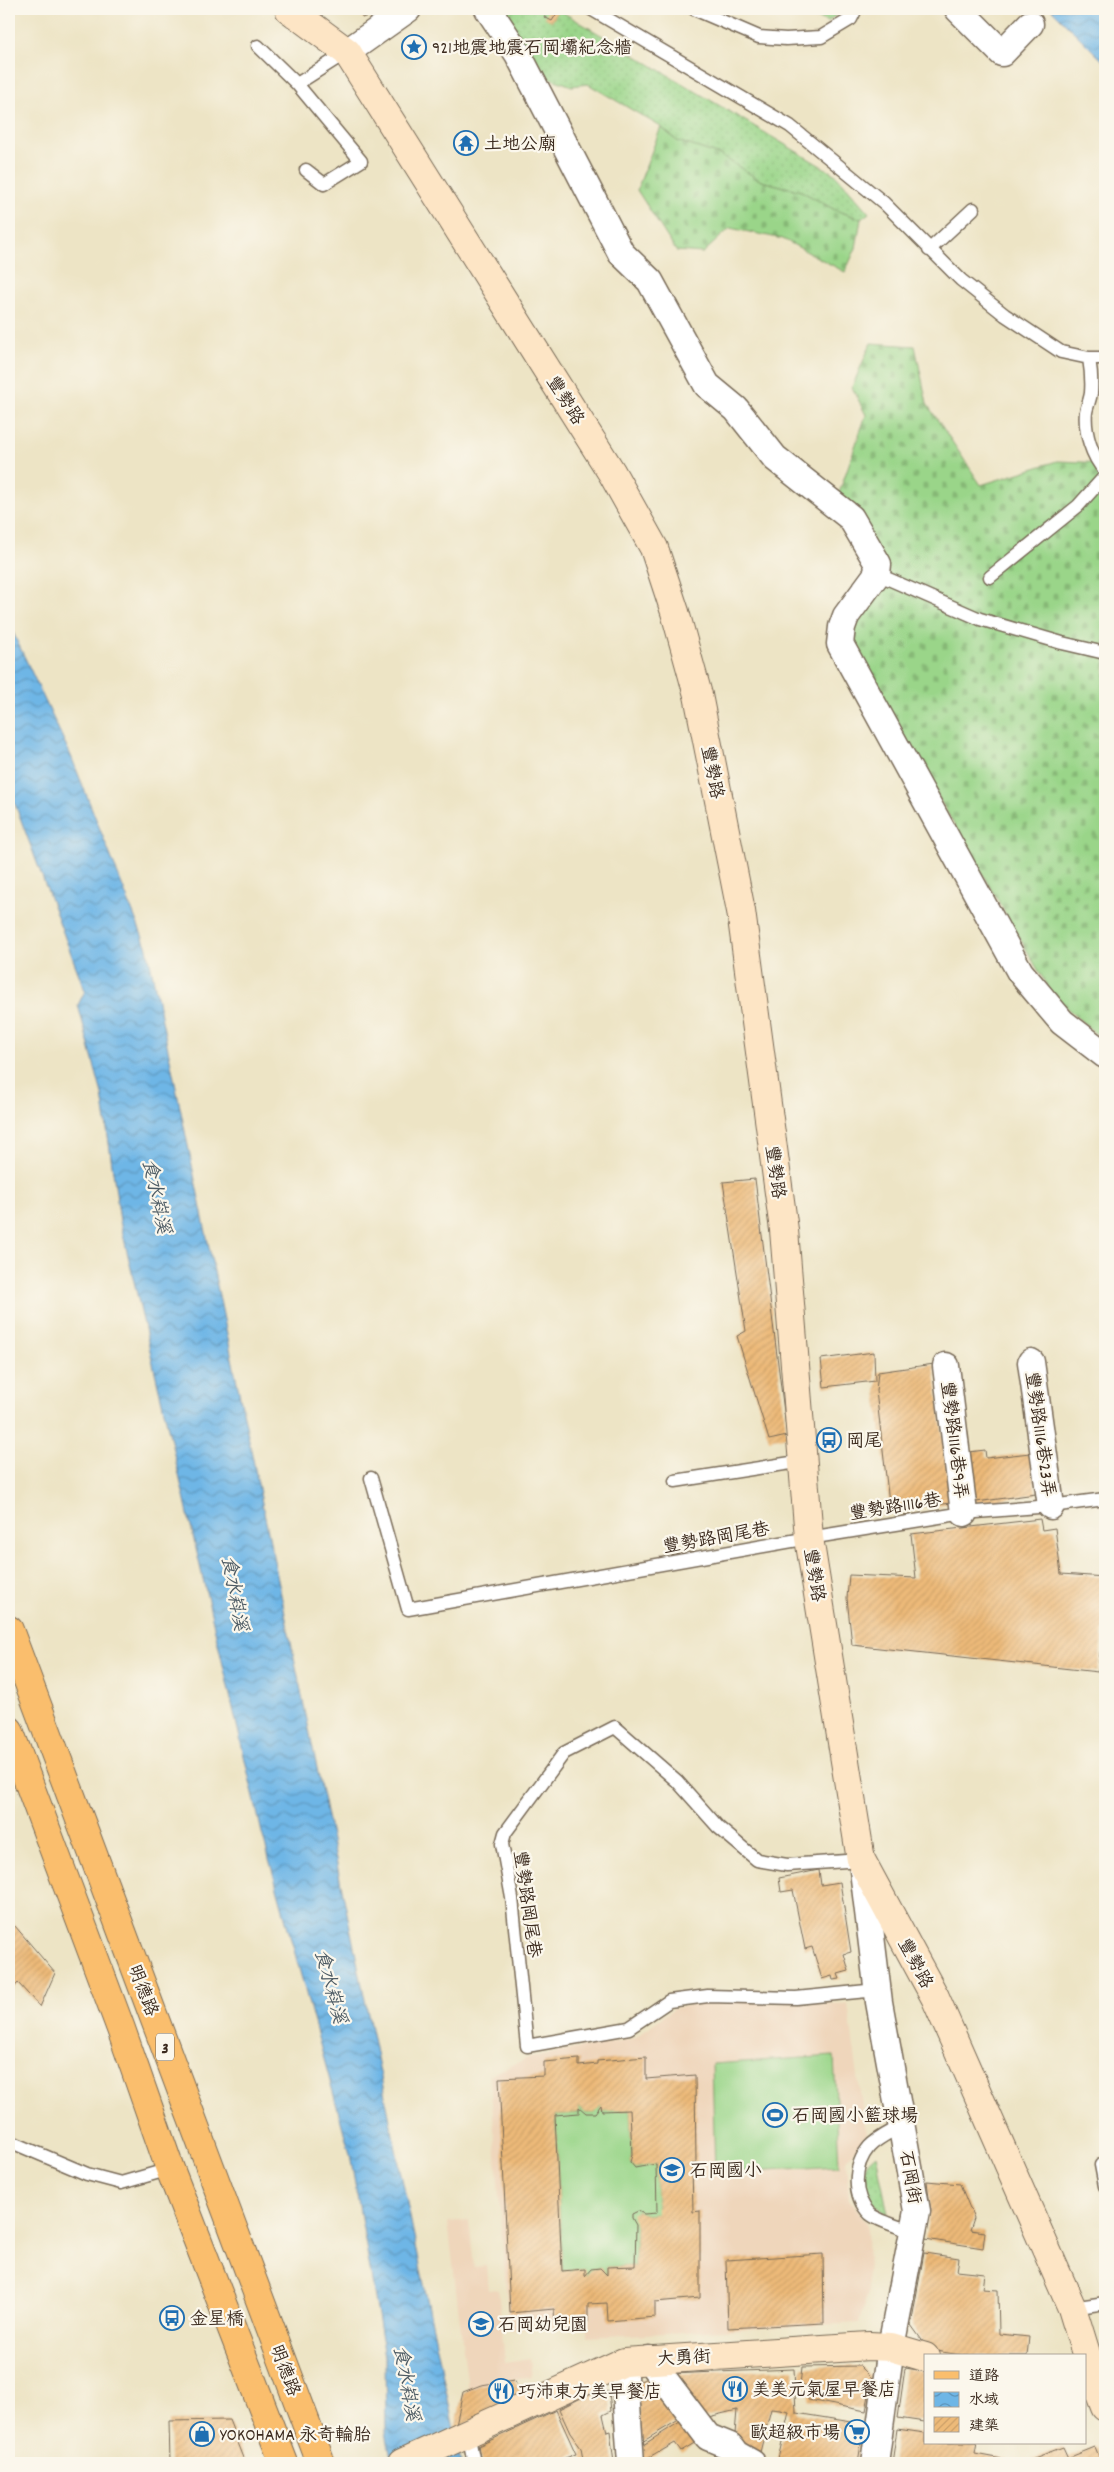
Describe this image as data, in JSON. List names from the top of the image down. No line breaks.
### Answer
{"streets":{"main road":["明德路","3"],"street":["豐勢路","豐勢路1116巷23弄","豐勢路1116巷9弄","石岡街","大勇街"],"lane":["豐勢路1116巷","豐勢路岡尾巷"]},"crossings":[["豐勢路","豐勢路1116巷"],["豐勢路","豐勢路岡尾巷"],["豐勢路","石岡街"],["豐勢路1116巷23弄","豐勢路1116巷"],["豐勢路1116巷9弄","豐勢路1116巷"],["豐勢路1116巷","豐勢路岡尾巷"],["豐勢路岡尾巷","石岡街"],["石岡街","大勇街"]],"water":["食水嵙溪"],"places":{"place":["921地震地震石岡壩紀念牆"],"temple":["土地公廟"],"bus stop":["岡尾","金星橋"],"sports":["石岡國小籃球場"],"school or university":["石岡國小","石岡幼兒園"],"restaurant":["美美元氣屋早餐店","巧沛東方美早餐店"],"supermarket":["歐超級市場"],"shop":["YOKOHAMA 永奇輪胎"]},"legend":["道路","水域","建築"]}
